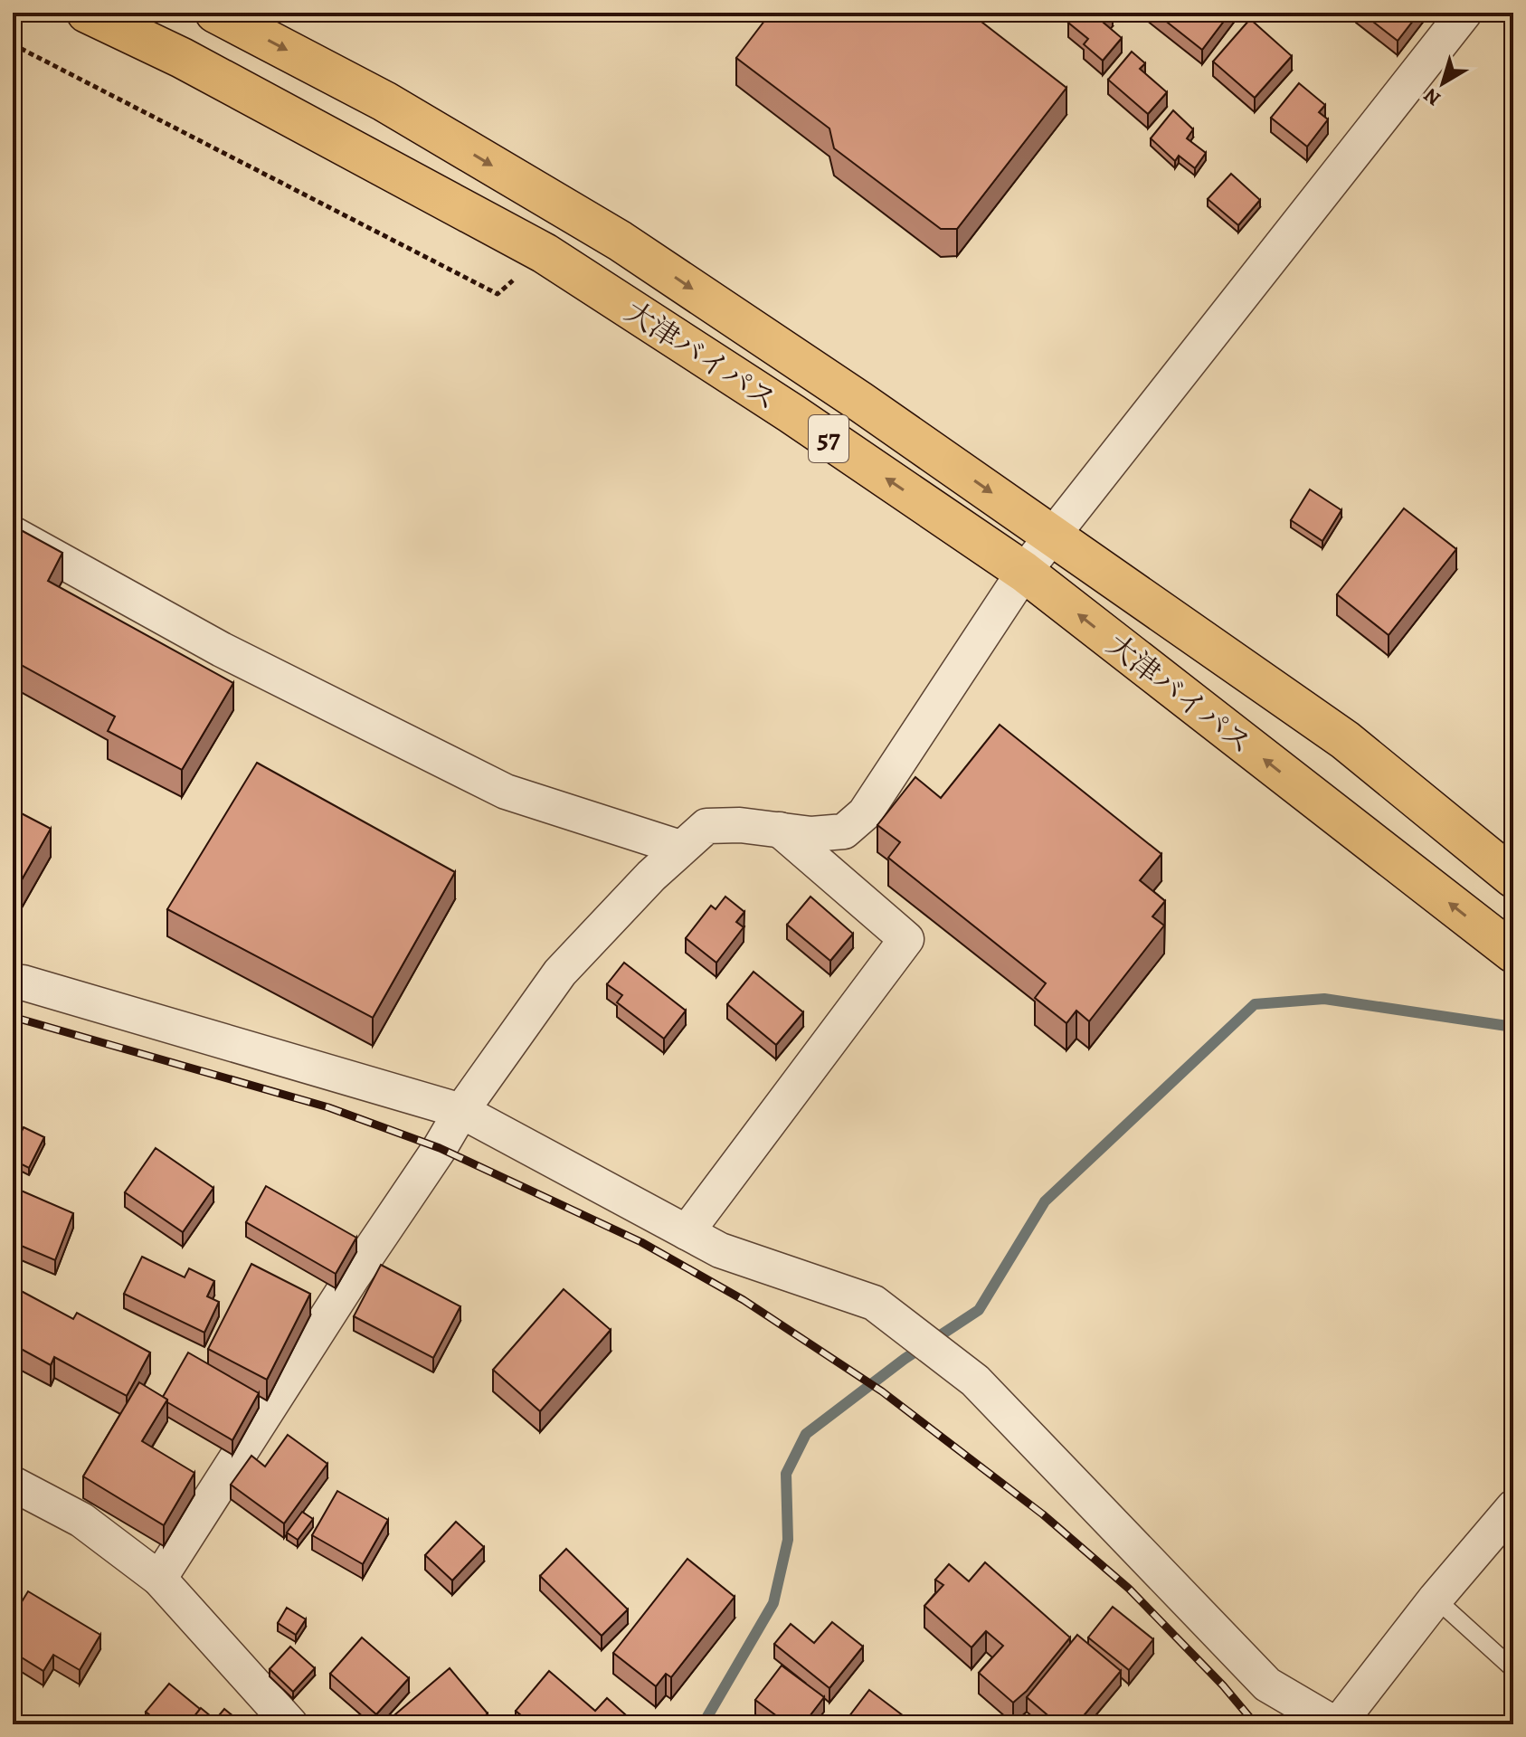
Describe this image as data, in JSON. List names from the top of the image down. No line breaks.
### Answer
{"streets":{"highway":["大津バイパス","57"]},"north":"bottom left"}
